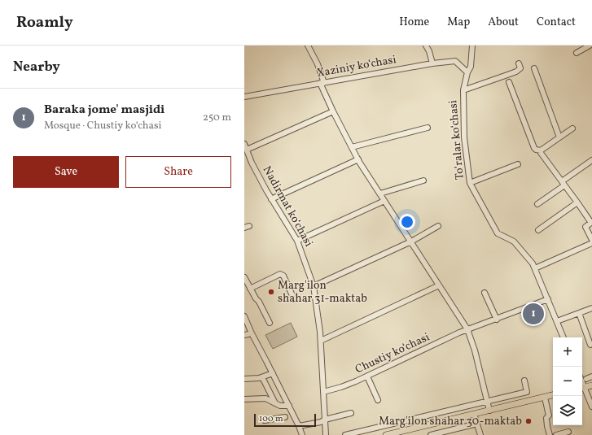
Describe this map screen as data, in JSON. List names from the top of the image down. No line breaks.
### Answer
{"streets":{"street":["Xaziniy koʻchasi","Toʻralar koʻchasi","Nadirmat koʻchasi","Chustiy koʻchasi"]},"crossings":[["Xaziniy koʻchasi","Toʻralar koʻchasi"],["Toʻralar koʻchasi","Chustiy koʻchasi"],["Nadirmat koʻchasi","Chustiy koʻchasi"]],"places":["Marg'ilon shahar 31-maktab","Marg'ilon shahar 30-maktab"],"scale_bar":"100 m","page":{"header":"Roamly","nav":["Home","Map","About","Contact"],"heading":"Nearby","list":[{"mark":"1","name":"Baraka jome' masjidi","note":"Mosque · Chustiy koʻchasi","value":"250 m"}],"buttons":["Save","Share"],"pins":"1","map_buttons":["+","−"],"scale":"100 m"}}
